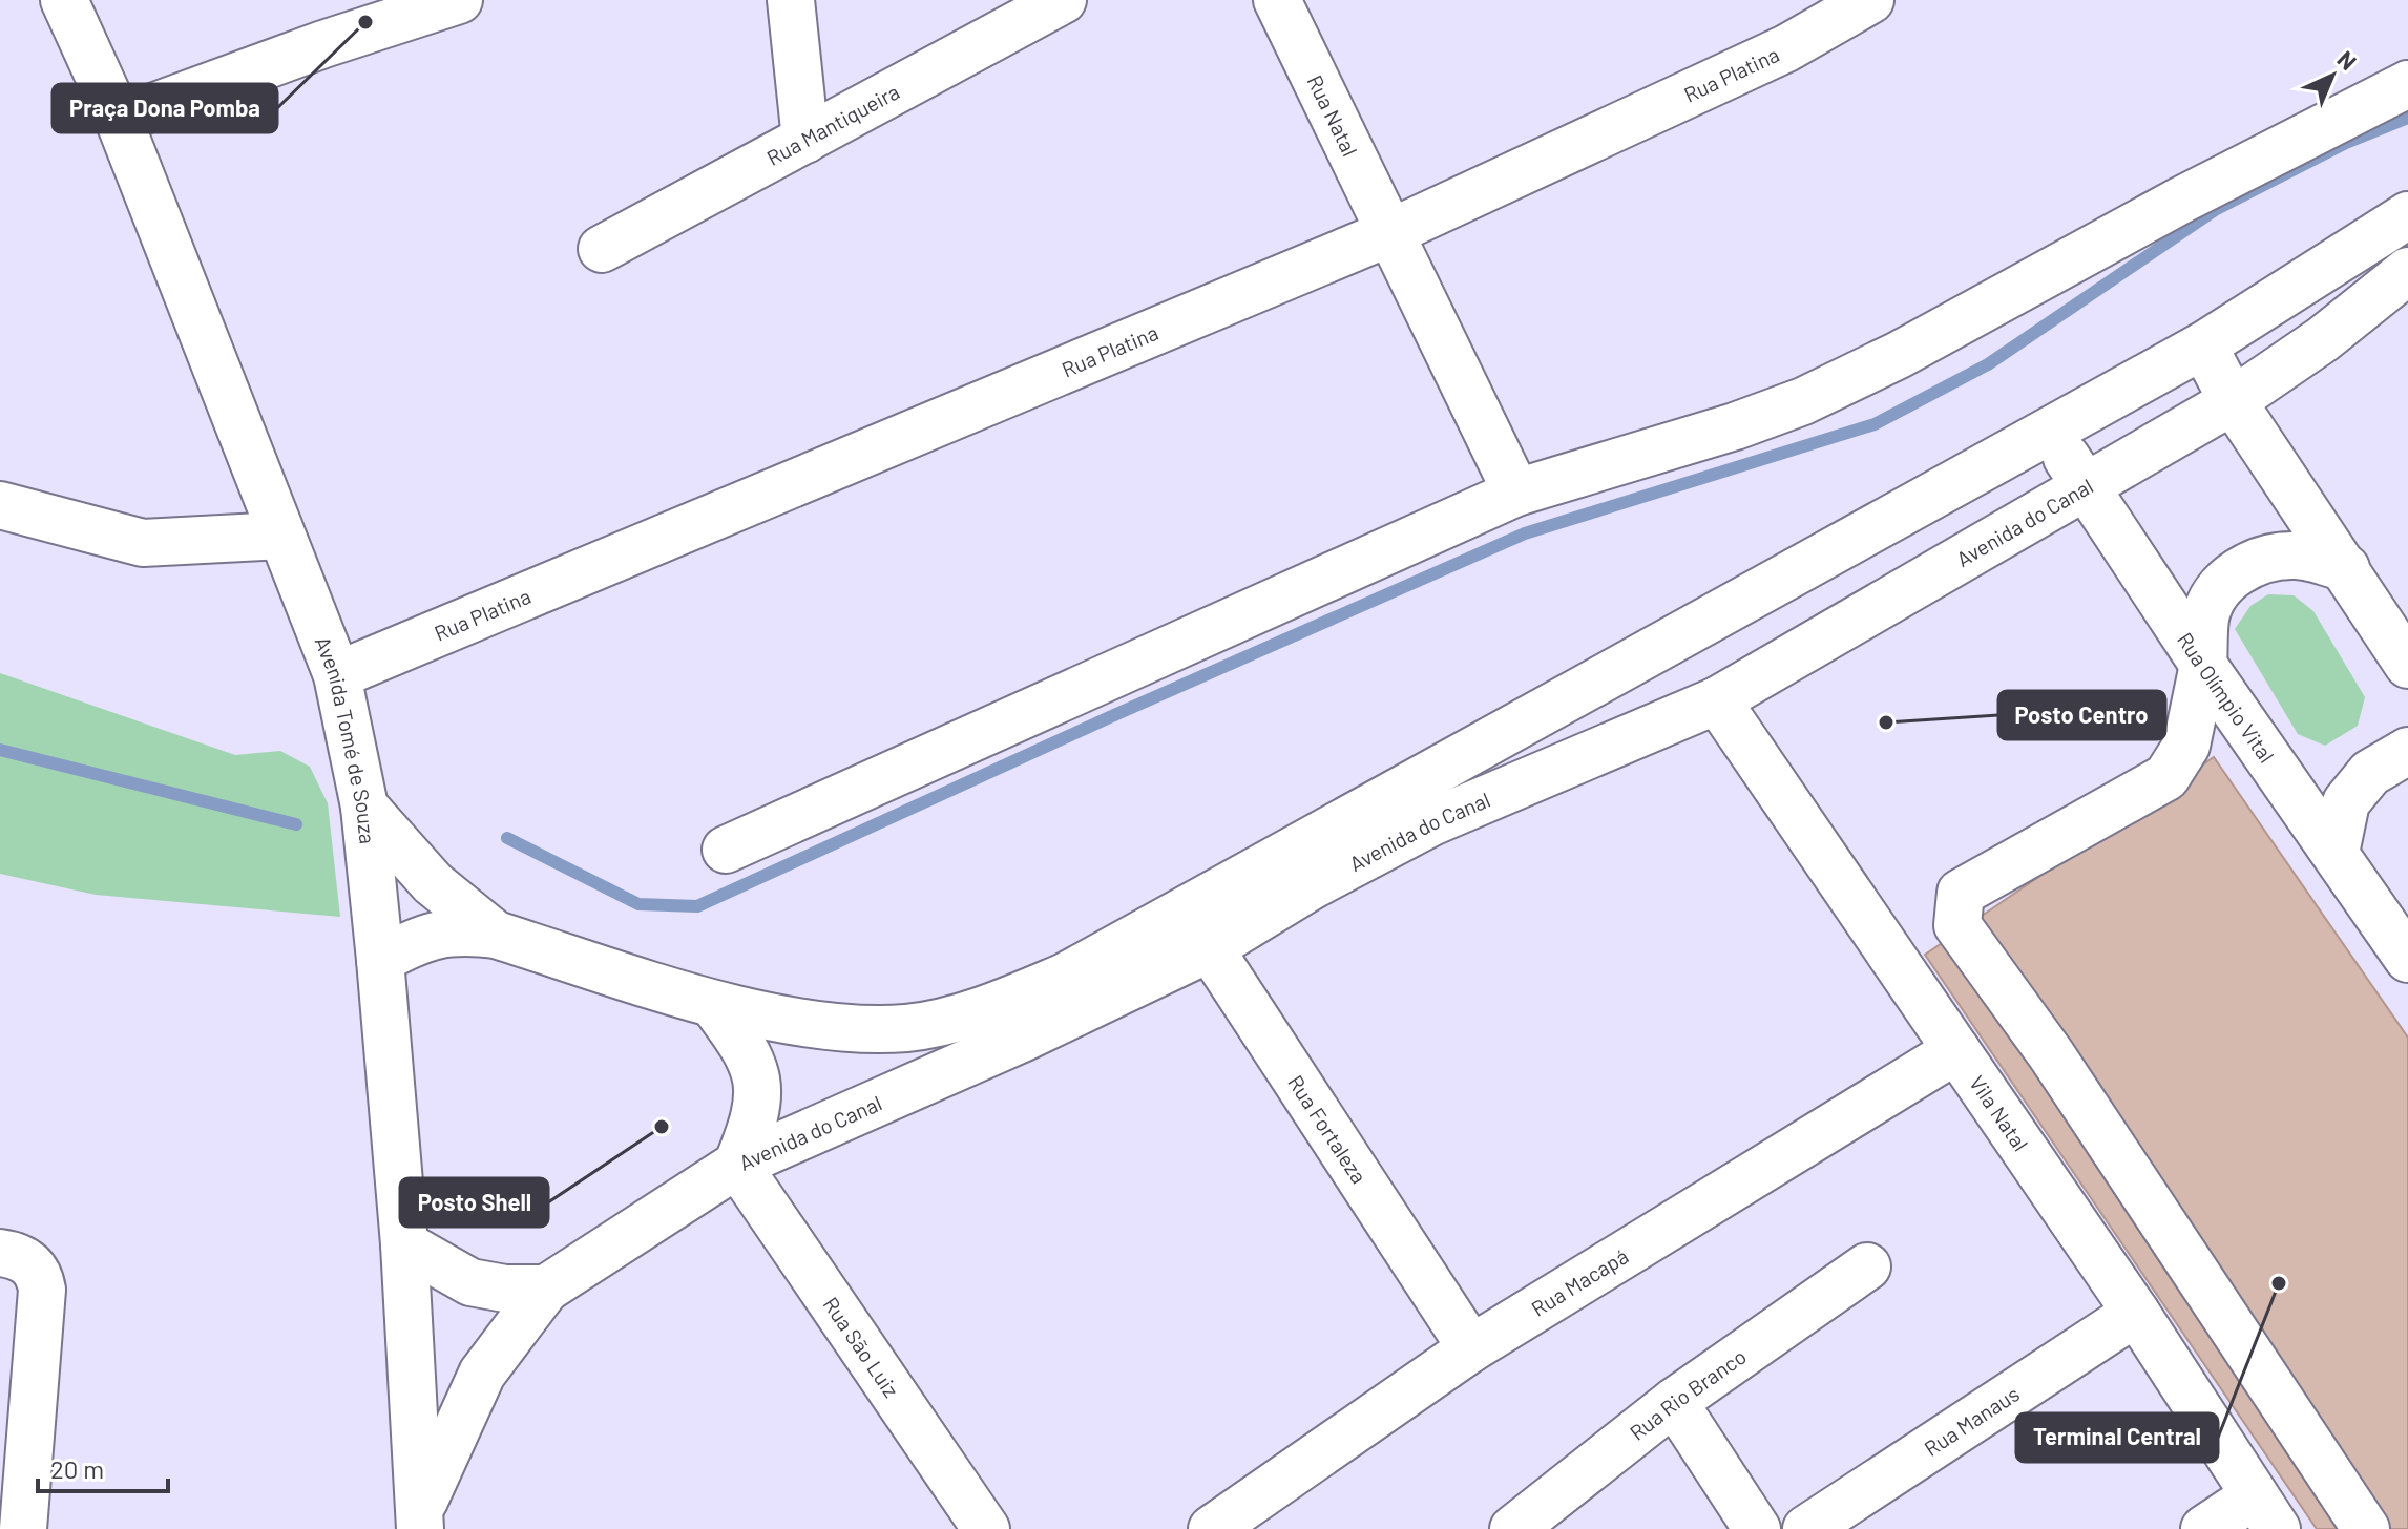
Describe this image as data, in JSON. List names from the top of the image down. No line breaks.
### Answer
{"streets":{"street":["Rua Platina","Rua Natal","Rua Mantiqueira","Avenida do Canal","Rua Olímpio Vital","Avenida Tomé de Souza","Vila Natal","Rua Fortaleza","Rua Macapá","Rua São Luiz","Rua Rio Branco","Rua Manaus"]},"crossings":[["Rua Platina","Rua Natal"],["Rua Platina","Avenida Tomé de Souza"],["Avenida do Canal","Rua Olímpio Vital"],["Avenida do Canal","Avenida Tomé de Souza"],["Avenida do Canal","Vila Natal"],["Avenida do Canal","Rua Fortaleza"],["Avenida do Canal","Rua São Luiz"],["Vila Natal","Rua Macapá"],["Vila Natal","Rua Manaus"],["Rua Fortaleza","Rua Macapá"]],"places":["Praça Dona Pomba","Posto Centro","Posto Shell","Terminal Central"],"scale_bar":"20 m","north":"top right"}
